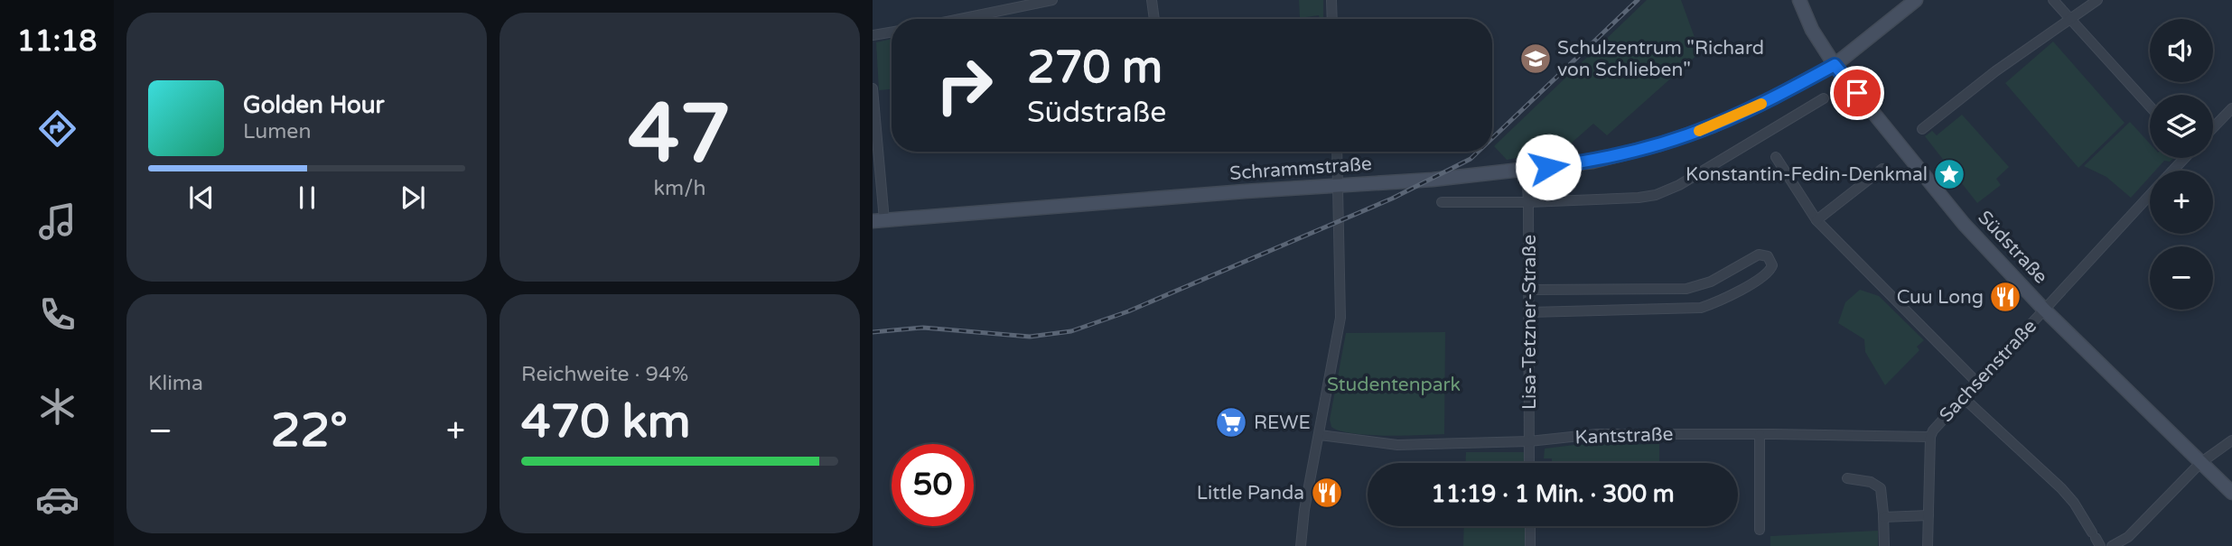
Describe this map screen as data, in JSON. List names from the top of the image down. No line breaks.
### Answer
{"streets":{"main road":["Schrammstraße","Südstraße"],"street":["Lisa-Tetzner-Straße","Sachsenstraße","Kantstraße"]},"crossings":[["Schrammstraße","Südstraße"],["Schrammstraße","Lisa-Tetzner-Straße"],["Südstraße","Sachsenstraße"],["Lisa-Tetzner-Straße","Kantstraße"],["Sachsenstraße","Kantstraße"]],"parks":["Studentenpark"],"places":{"school or university":["Schulzentrum \"Richard von Schlieben\""],"place":["Konstantin-Fedin-Denkmal"],"restaurant":["Cuu Long","Little Panda"],"supermarket":["REWE"]},"page":{"tabs":"11:18","tile":[["47","km/h"],"Klima",["Reichweite · 94%","470 km"]],"map_buttons":["+","−"],"turn":["270 m","Südstraße"],"song":["Golden Hour","Lumen"],"heat":["−","22°","+"],"limit":"50","trip":"11:19 · 1 Min. · 300 m"}}
